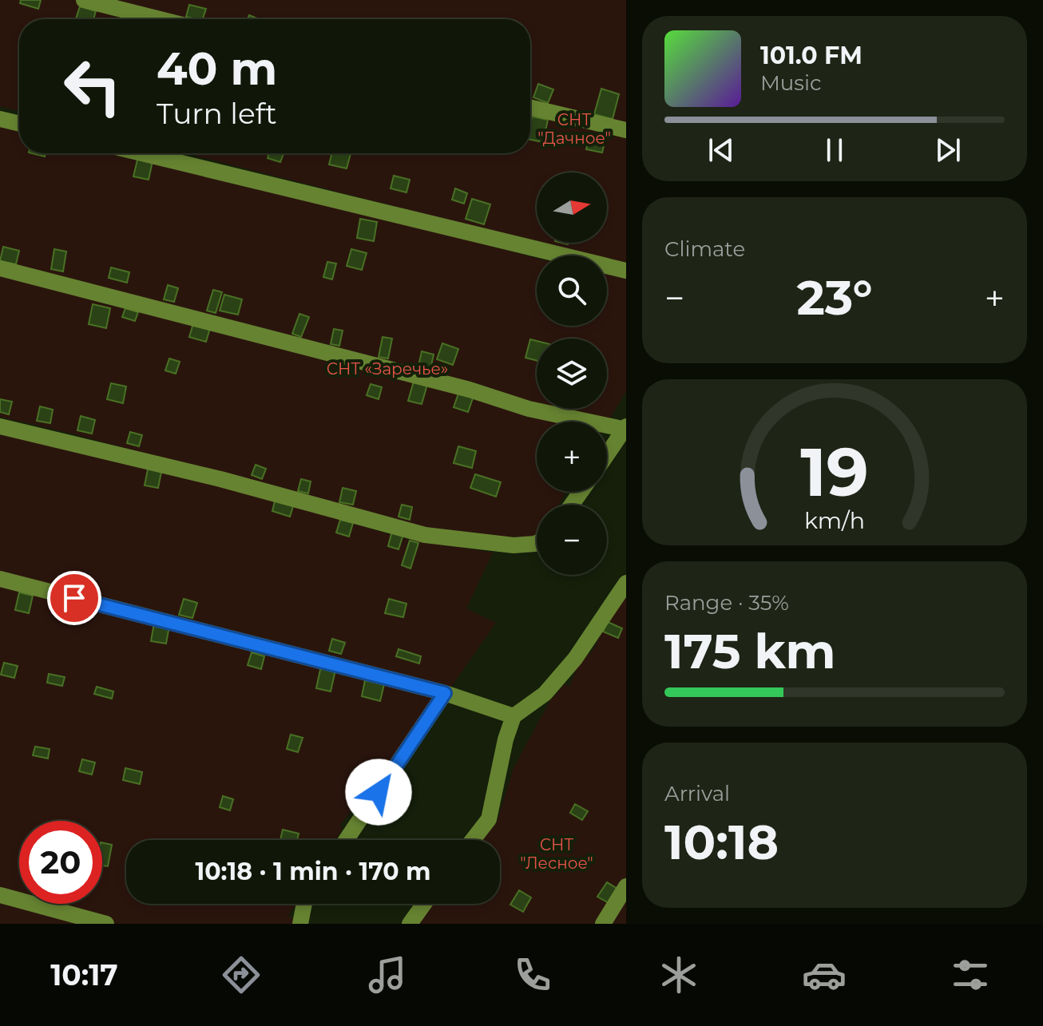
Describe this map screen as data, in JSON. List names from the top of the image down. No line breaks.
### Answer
{"parks":["СНТ \"Дачное\"","СНТ «Заречье»","СНТ \"Лесное\""],"north":"right","page":{"turn":["40 m","Turn left"],"song":["101.0 FM","Music"],"map_buttons":["+","−"],"tile":["Climate",["Range · 35%","175 km"],["Arrival","10:18"]],"heat":["−","23°","+"],"limit":"20","trip":"10:18 · 1 min · 170 m","tabs":"10:17","gauge":["19","km/h"]}}
